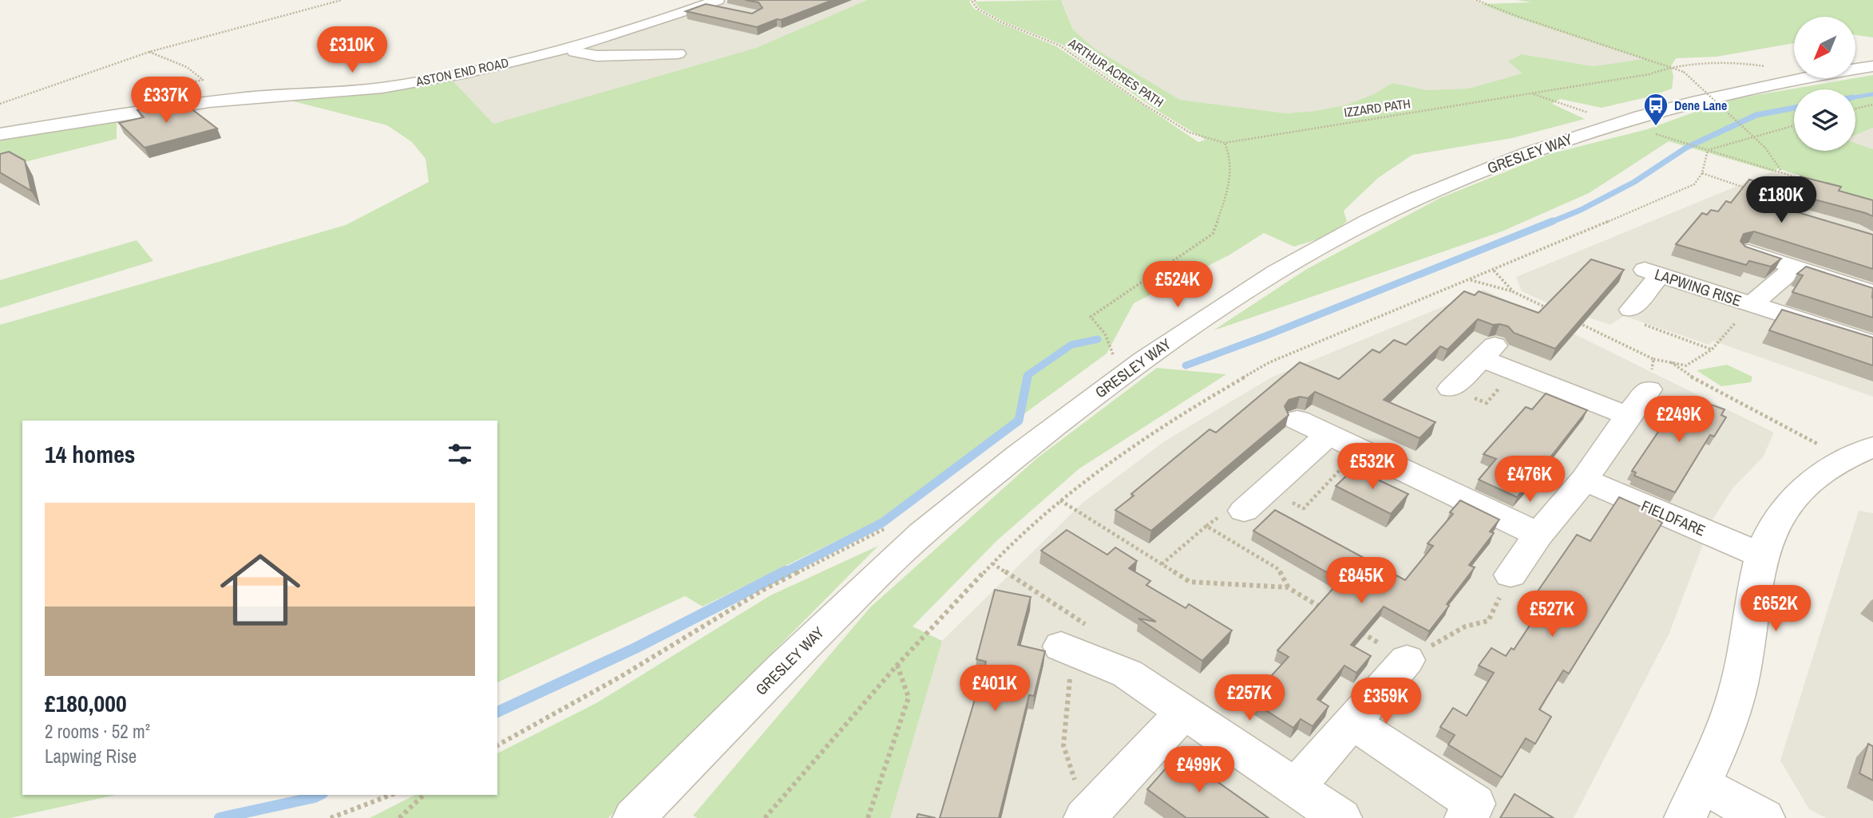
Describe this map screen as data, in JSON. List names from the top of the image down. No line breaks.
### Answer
{"streets":{"street":["ASTON END ROAD","GRESLEY WAY","LAPWING RISE","FIELDFARE"],"path":["ARTHUR ACRES PATH","IZZARD PATH"]},"crossings":[["ARTHUR ACRES PATH","IZZARD PATH"]],"places":{"bus stop":["Dene Lane"]},"north":"bottom left","page":{"price":["£310K","£337K","£180K","£524K","£249K","£532K","£476K","£845K","£652K","£527K","£401K","£257K","£359K","£499K"],"heading":"14 homes","list":[{"name":"£180,000","note":"2 rooms · 52 m² · Lapwing Rise"}]}}
